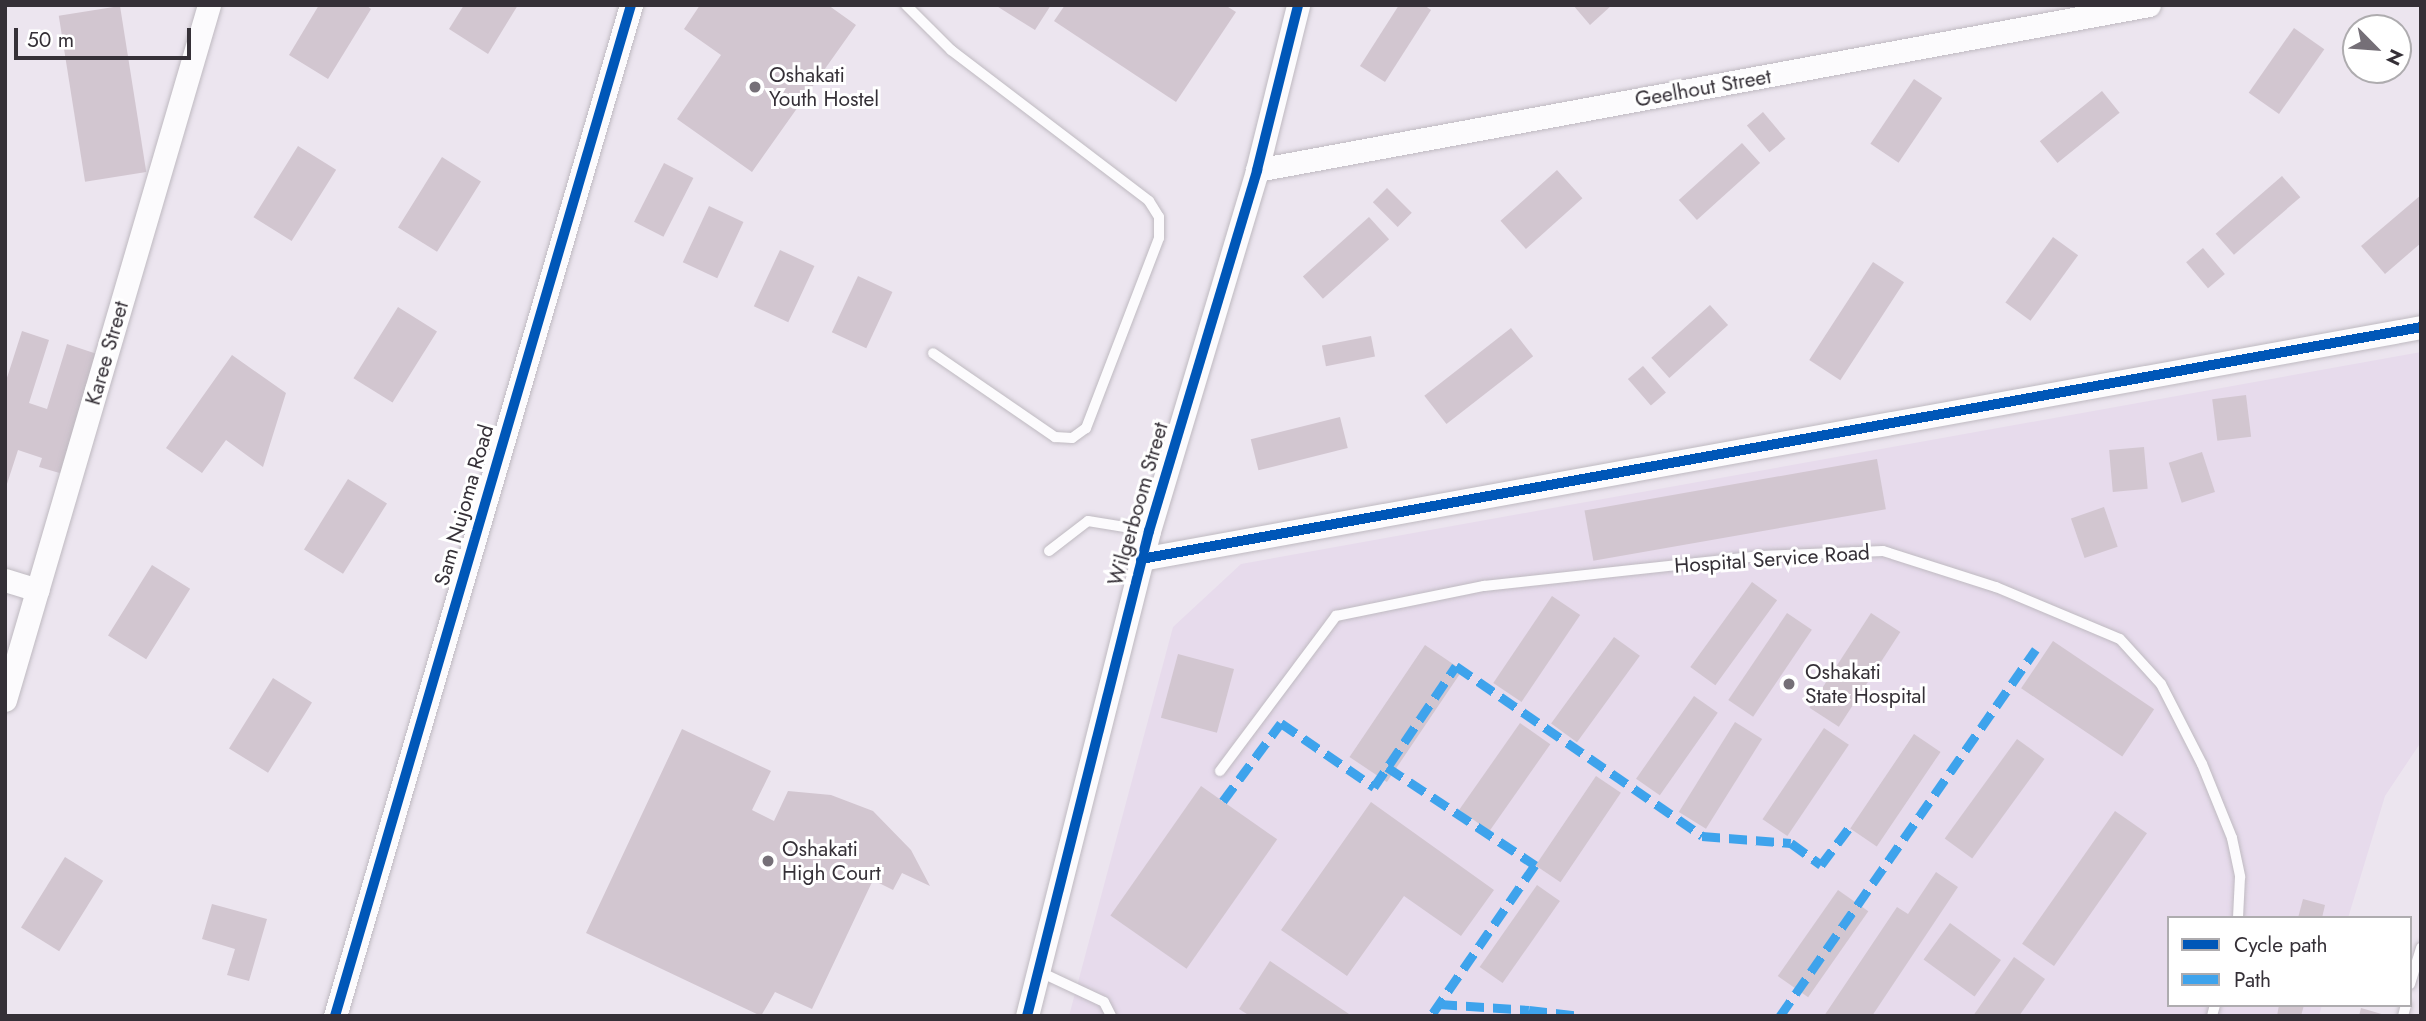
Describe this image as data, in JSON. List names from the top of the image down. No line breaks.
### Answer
{"streets":{"street":["Geelhout Street","Karee Street","Wilgerboom Street","Sam Nujoma Road"],"lane":["Hospital Service Road"]},"crossings":[["Geelhout Street","Wilgerboom Street"]],"places":["Oshakati Youth Hostel","Oshakati State Hospital","Oshakati High Court"],"legend":["Cycle path","Path"],"scale_bar":"50 m","north":"bottom right"}
